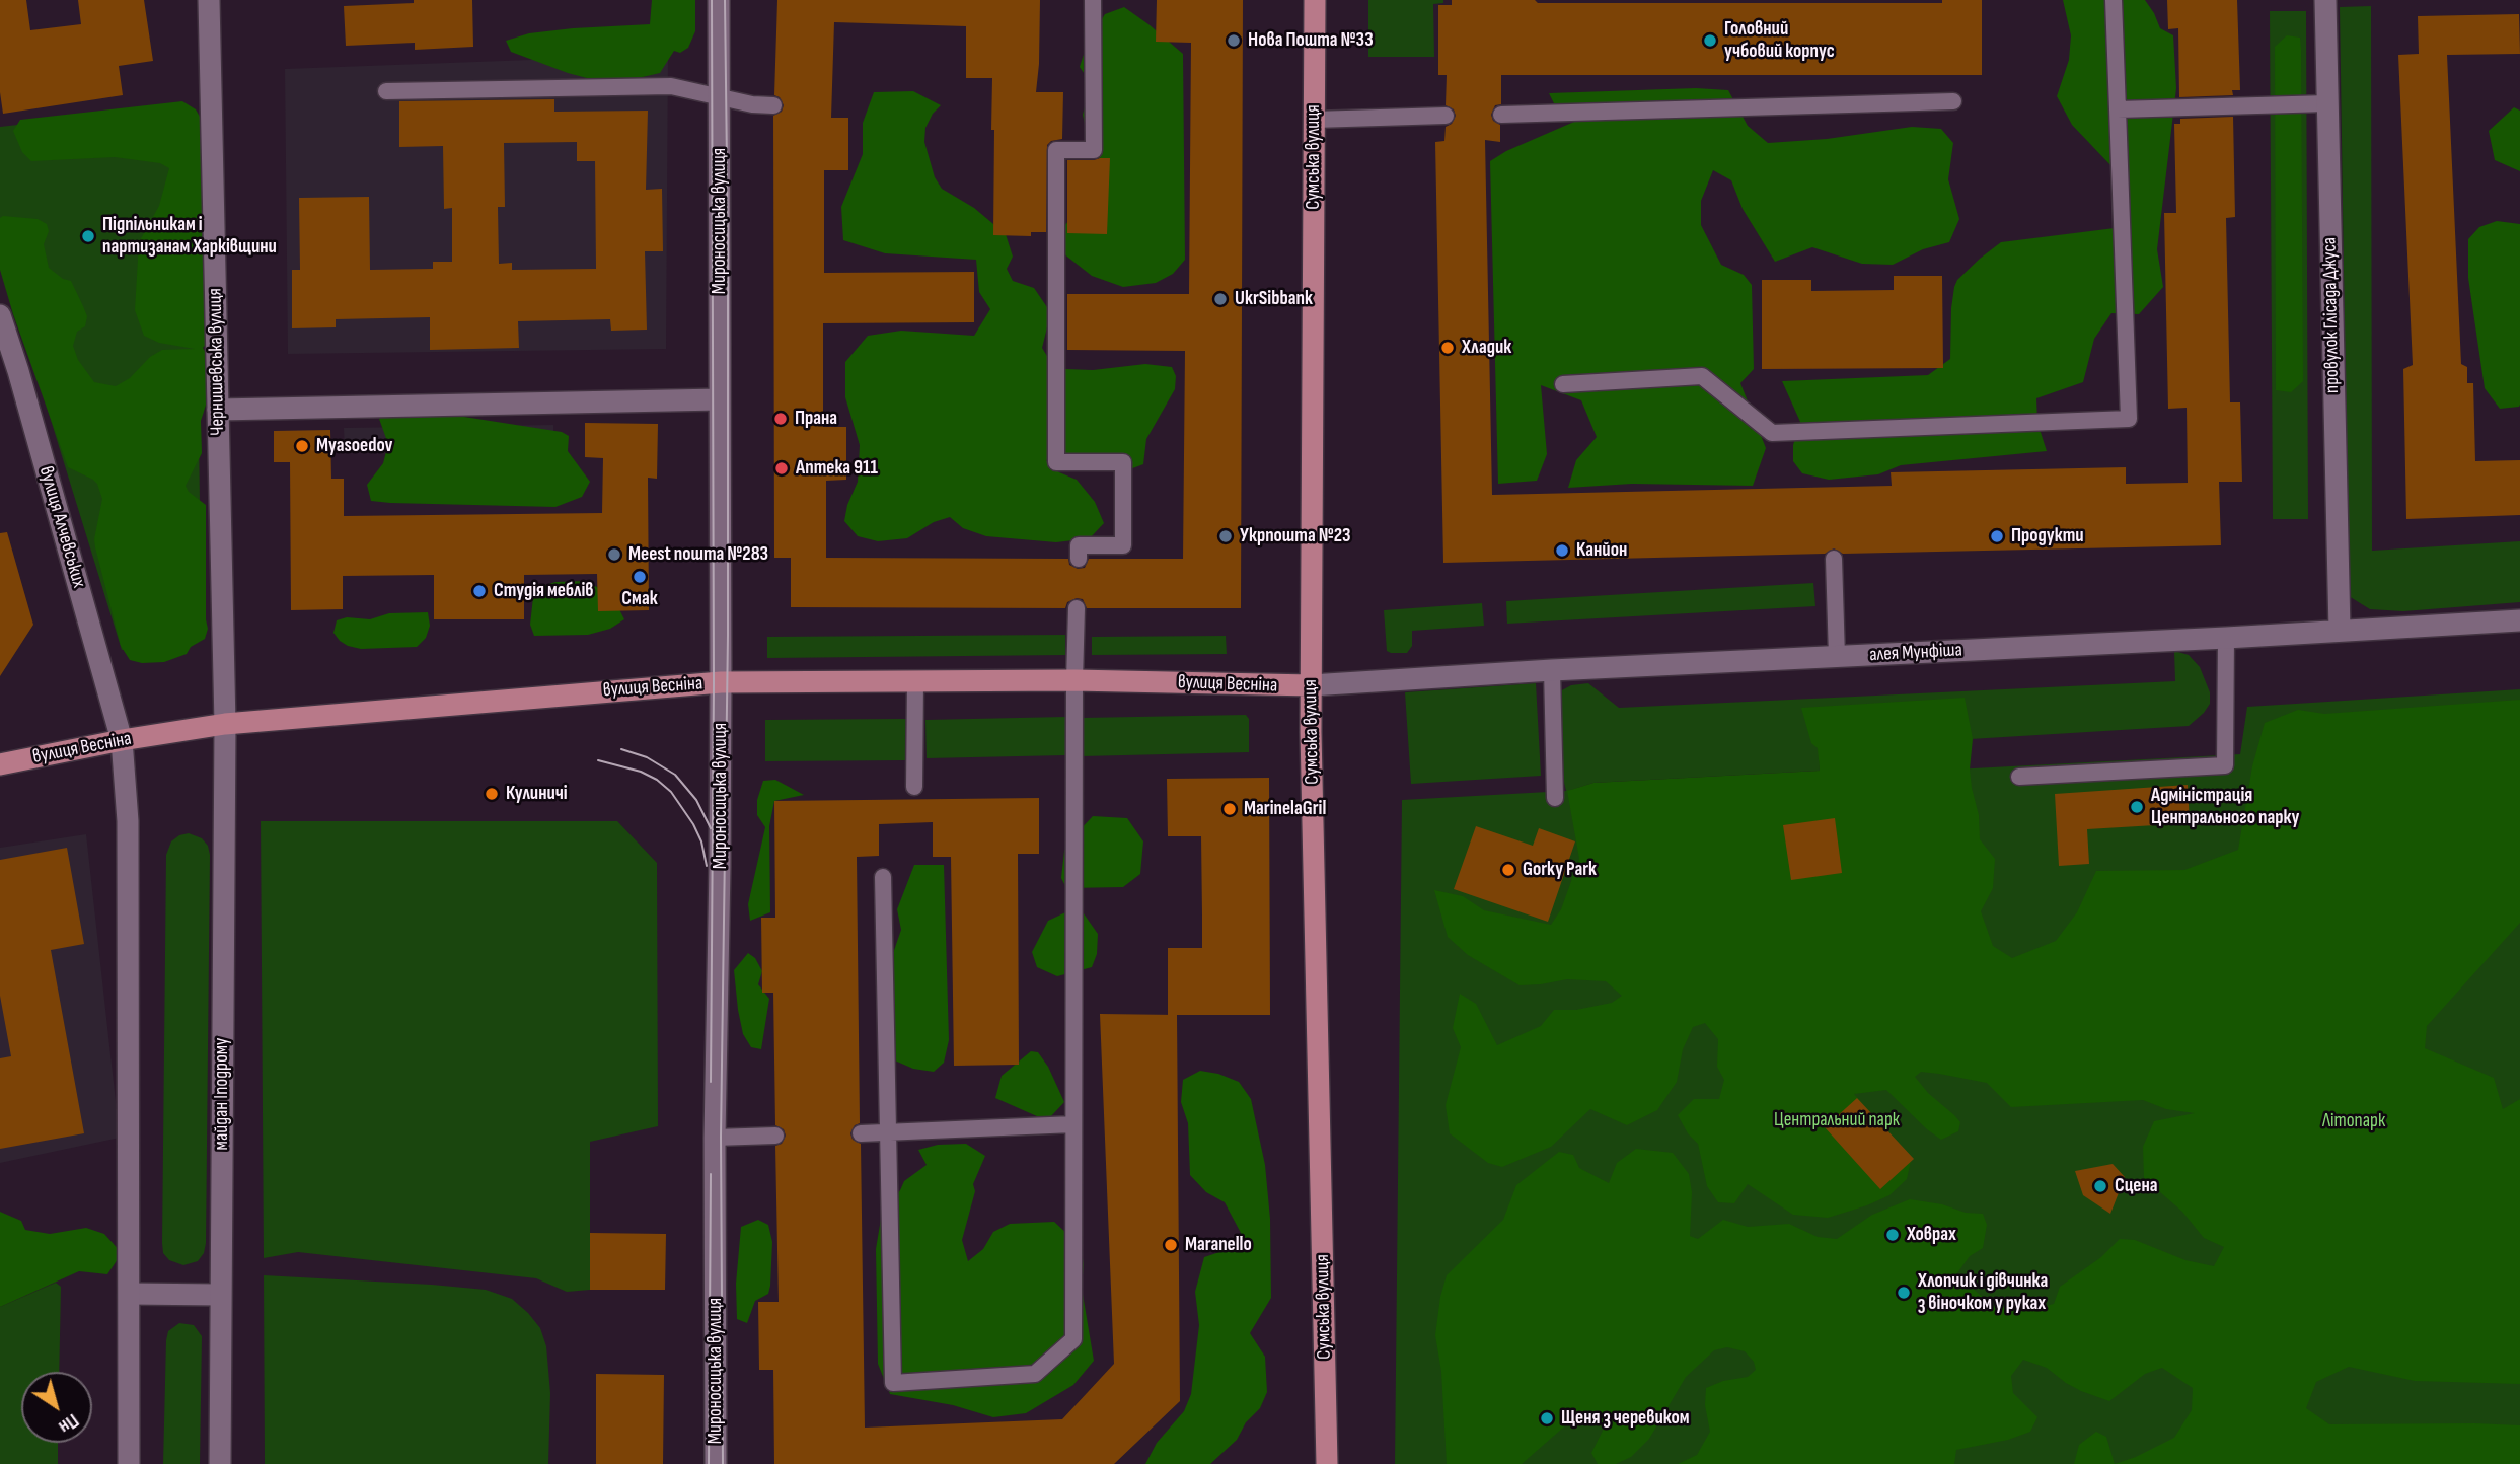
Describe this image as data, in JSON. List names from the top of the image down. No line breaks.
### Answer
{"streets":{"main road":["Сумська вулиця","вулиця Весніна"],"street":["Мироносицька вулиця","провулок Глісада Джуса","Чернишевська вулиця","вулиця Алчевських","алея Мунфіша","майдан Іподрому"]},"crossings":[["Сумська вулиця","алея Мунфіша"],["Сумська вулиця","вулиця Весніна"],["Мироносицька вулиця","вулиця Весніна"],["провулок Глісада Джуса","алея Мунфіша"],["Чернишевська вулиця","вулиця Весніна"],["Чернишевська вулиця","майдан Іподрому"],["вулиця Алчевських","вулиця Весніна"],["алея Мунфіша","вулиця Весніна"],["вулиця Весніна","майдан Іподрому"]],"parks":["Центральний парк","Літопарк"],"places":["Нова Пошта №33","Головний учбовий корпус","Підпільникам і партизанам Харківщини","UkrSibbank","Хладик","Прана","Myasoedov","Аптека 911","Укрпошта №23","Продукти","Канйон","Meest пошта №283","Смак","Студія меблів","Кулиничі","Адміністрація Центрального парку","MarinelaGril","Gorky Park","Сцена","Ховрах","Maranello","Хлопчик і дівчинка з віночком у руках","Щеня з черевиком"],"north":"bottom right"}
